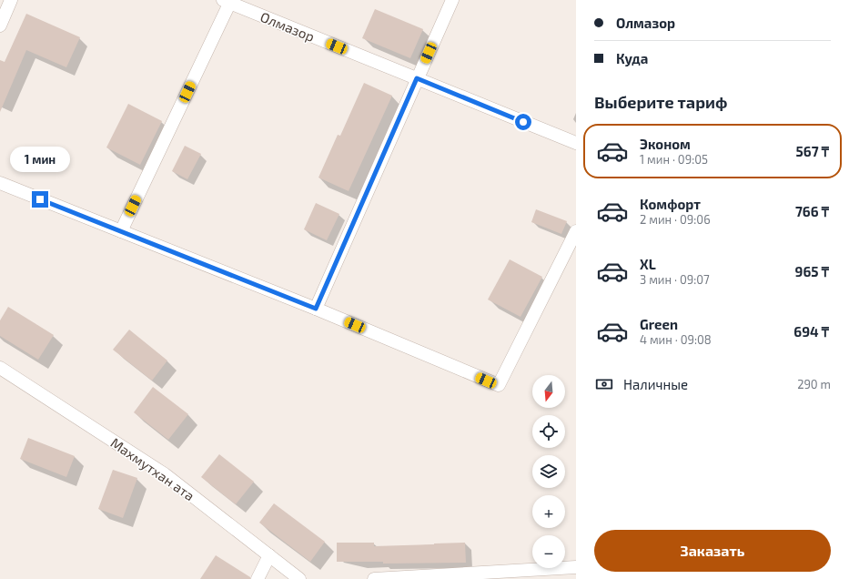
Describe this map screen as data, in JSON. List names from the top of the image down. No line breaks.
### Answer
{"streets":{"street":["Олмазор","Махмутхан ата"]},"north":"bottom","page":{"banner":["Олмазор","Куда"],"heading":"Выберите тариф","list":[{"name":"Эконом","note":"1 мин · 09:05","value":"567 ₸"},{"name":"Комфорт","note":"2 мин · 09:06","value":"766 ₸"},{"name":"XL","note":"3 мин · 09:07","value":"965 ₸"},{"name":"Green","note":"4 мин · 09:08","value":"694 ₸"}],"bubble":"1 мин","pay":["Наличные","290 m"],"map_buttons":["+","−"],"buttons":"Заказать"}}
